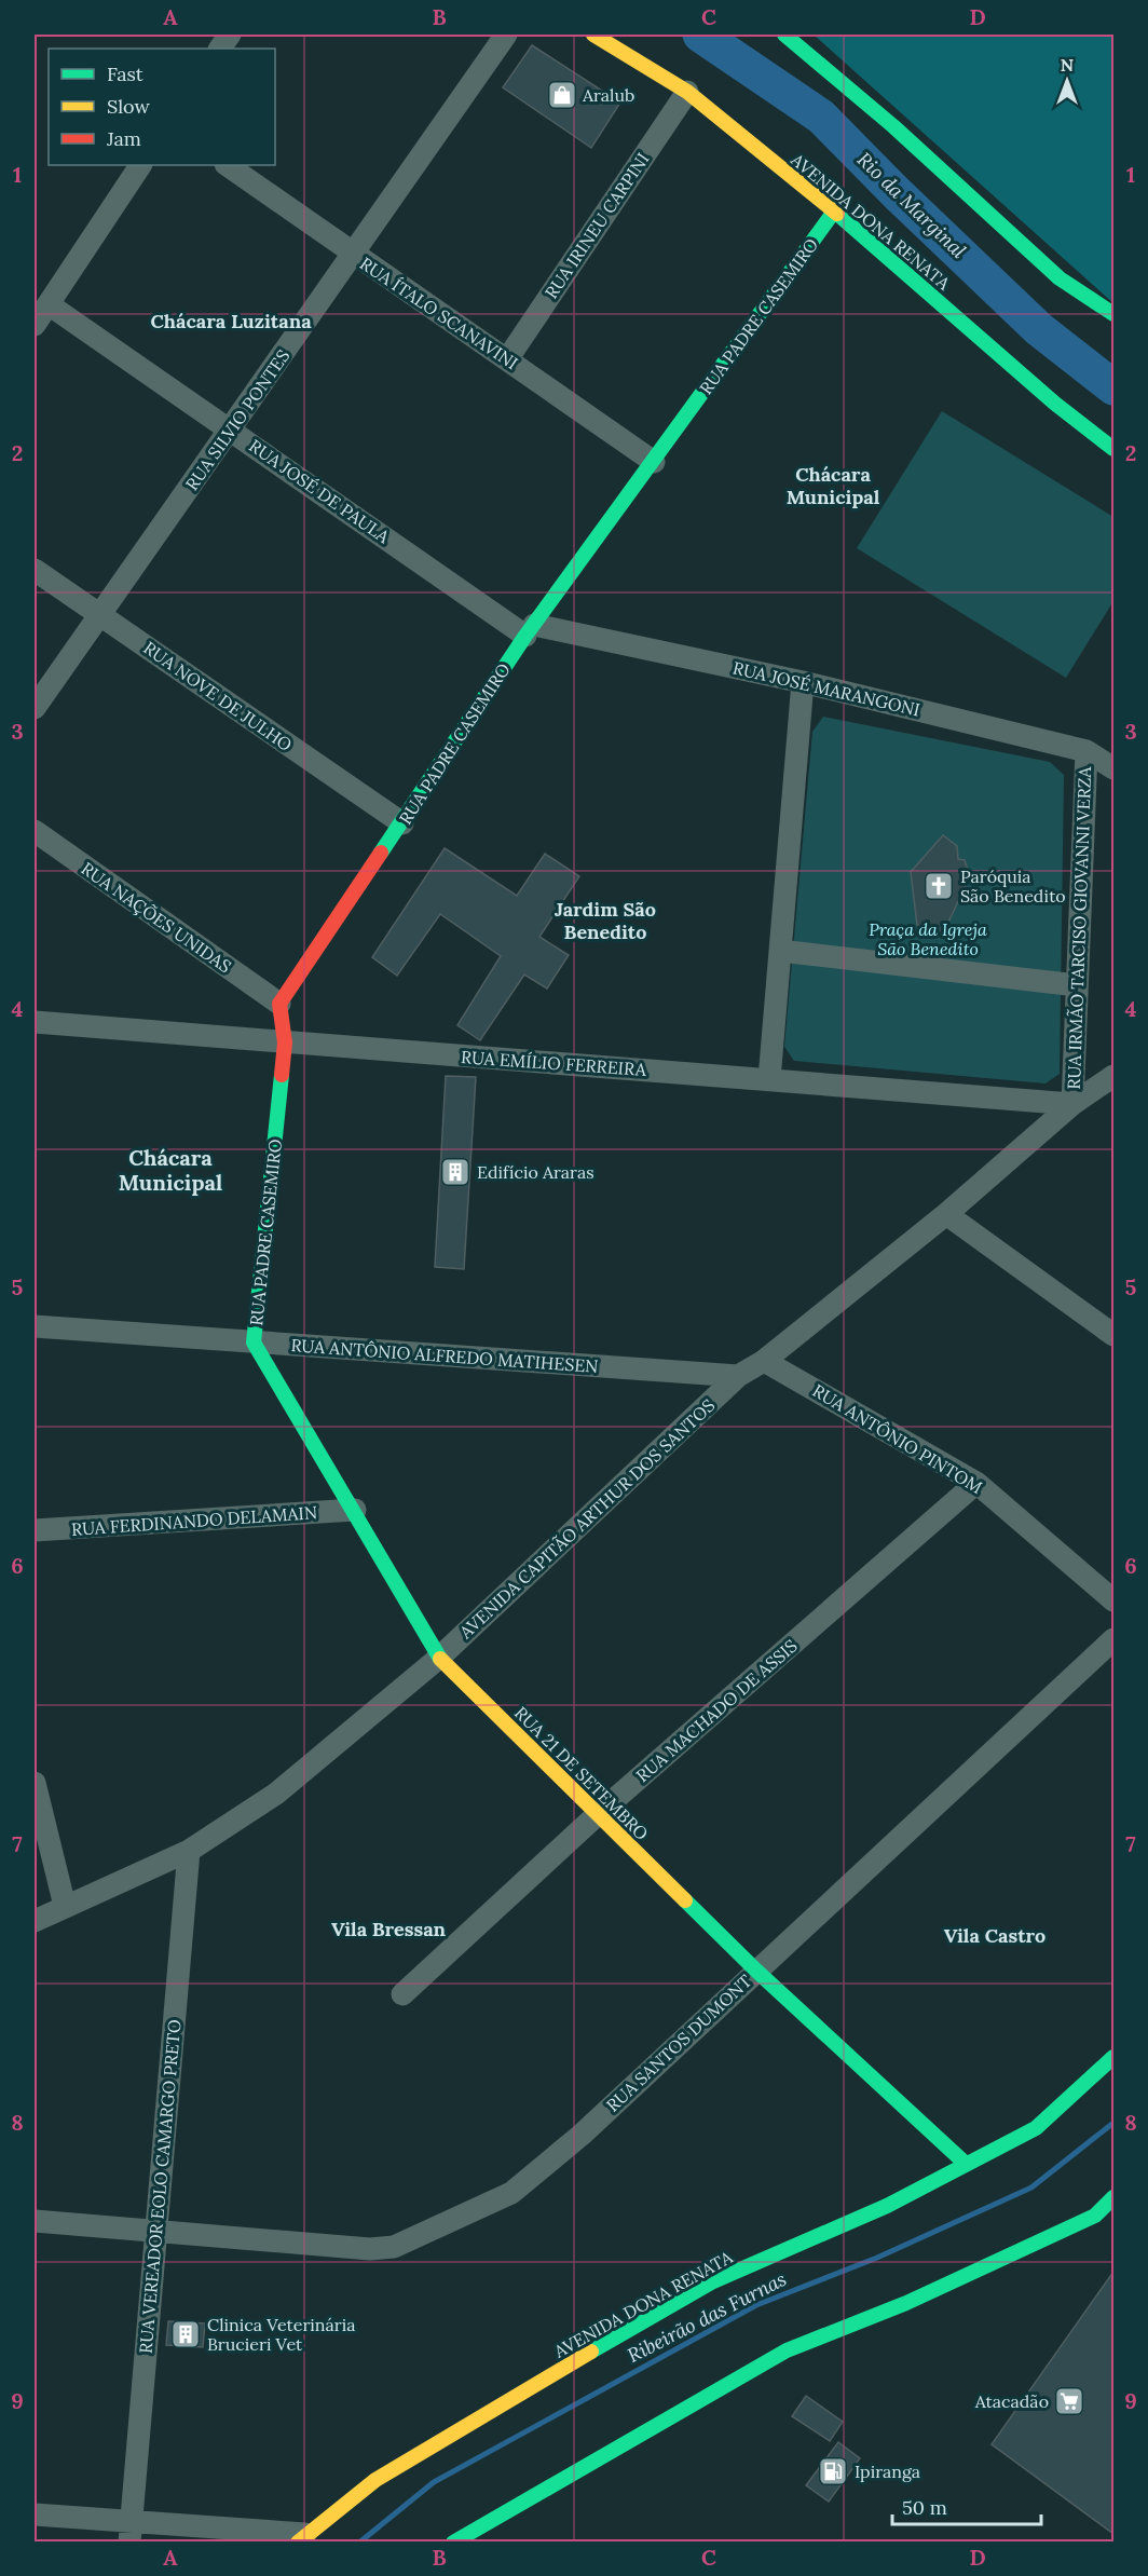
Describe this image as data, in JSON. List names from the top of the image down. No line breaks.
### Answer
{"streets":{"main road":["AVENIDA DONA RENATA","RUA PADRE CASEMIRO","RUA 21 DE SETEMBRO"],"street":["RUA IRINEU CARPINI","RUA ÍTALO SCANAVINI","RUA SILVIO PONTES","RUA JOSÉ DE PAULA","RUA JOSÉ MARANGONI","RUA NOVE DE JULHO","RUA NAÇÕES UNIDAS","RUA IRMÃO TARCISO GIOVANNI VERZA","RUA EMÍLIO FERREIRA","RUA ANTÔNIO ALFREDO MATIHESEN","RUA ANTÔNIO PINTOM","AVENIDA CAPITÃO ARTHUR DOS SANTOS","RUA FERDINANDO DELAMAIN","RUA MACHADO DE ASSIS","RUA SANTOS DUMONT","RUA VEREADOR EOLO CAMARGO PRETO"]},"crossings":[["AVENIDA DONA RENATA","RUA IRINEU CARPINI"],["AVENIDA DONA RENATA","RUA PADRE CASEMIRO"],["AVENIDA DONA RENATA","RUA 21 DE SETEMBRO"],["RUA IRINEU CARPINI","RUA ÍTALO SCANAVINI"],["RUA ÍTALO SCANAVINI","RUA PADRE CASEMIRO"],["RUA ÍTALO SCANAVINI","RUA SILVIO PONTES"],["RUA PADRE CASEMIRO","RUA JOSÉ DE PAULA"],["RUA PADRE CASEMIRO","RUA JOSÉ MARANGONI"],["RUA PADRE CASEMIRO","RUA NOVE DE JULHO"],["RUA PADRE CASEMIRO","RUA NAÇÕES UNIDAS"],["RUA PADRE CASEMIRO","RUA EMÍLIO FERREIRA"],["RUA PADRE CASEMIRO","RUA ANTÔNIO ALFREDO MATIHESEN"],["RUA PADRE CASEMIRO","RUA 21 DE SETEMBRO"],["RUA SILVIO PONTES","RUA JOSÉ DE PAULA"],["RUA SILVIO PONTES","RUA NOVE DE JULHO"],["RUA JOSÉ DE PAULA","RUA JOSÉ MARANGONI"],["RUA JOSÉ MARANGONI","RUA IRMÃO TARCISO GIOVANNI VERZA"],["RUA IRMÃO TARCISO GIOVANNI VERZA","RUA EMÍLIO FERREIRA"],["RUA IRMÃO TARCISO GIOVANNI VERZA","AVENIDA CAPITÃO ARTHUR DOS SANTOS"],["RUA EMÍLIO FERREIRA","AVENIDA CAPITÃO ARTHUR DOS SANTOS"],["RUA ANTÔNIO ALFREDO MATIHESEN","AVENIDA CAPITÃO ARTHUR DOS SANTOS"],["RUA ANTÔNIO ALFREDO MATIHESEN","RUA 21 DE SETEMBRO"],["RUA ANTÔNIO PINTOM","AVENIDA CAPITÃO ARTHUR DOS SANTOS"],["RUA ANTÔNIO PINTOM","RUA MACHADO DE ASSIS"],["AVENIDA CAPITÃO ARTHUR DOS SANTOS","RUA 21 DE SETEMBRO"],["AVENIDA CAPITÃO ARTHUR DOS SANTOS","RUA VEREADOR EOLO CAMARGO PRETO"],["RUA FERDINANDO DELAMAIN","RUA 21 DE SETEMBRO"],["RUA MACHADO DE ASSIS","RUA 21 DE SETEMBRO"],["RUA 21 DE SETEMBRO","RUA SANTOS DUMONT"],["RUA SANTOS DUMONT","RUA VEREADOR EOLO CAMARGO PRETO"]],"districts":["Chácara Luzitana","Chácara Municipal","Jardim São Benedito","Chácara Municipal","Vila Bressan","Vila Castro"],"water":["Rio da Marginal","Ribeirão das Furnas"],"parks":["Praça da Igreja São Benedito"],"places":{"shop":["Aralub"],"church":["Paróquia São Benedito"],"building":["Edifício Araras","Clinica Veterinária Brucieri Vet"],"supermarket":["Atacadão"],"fuel station":["Ipiranga"]},"legend":["Fast","Slow","Jam"],"scale_bar":"50 m","north":"top","grid":{"columns":["A","B","C","D"],"rows":["1","2","3","4","5","6","7","8","9"]}}
